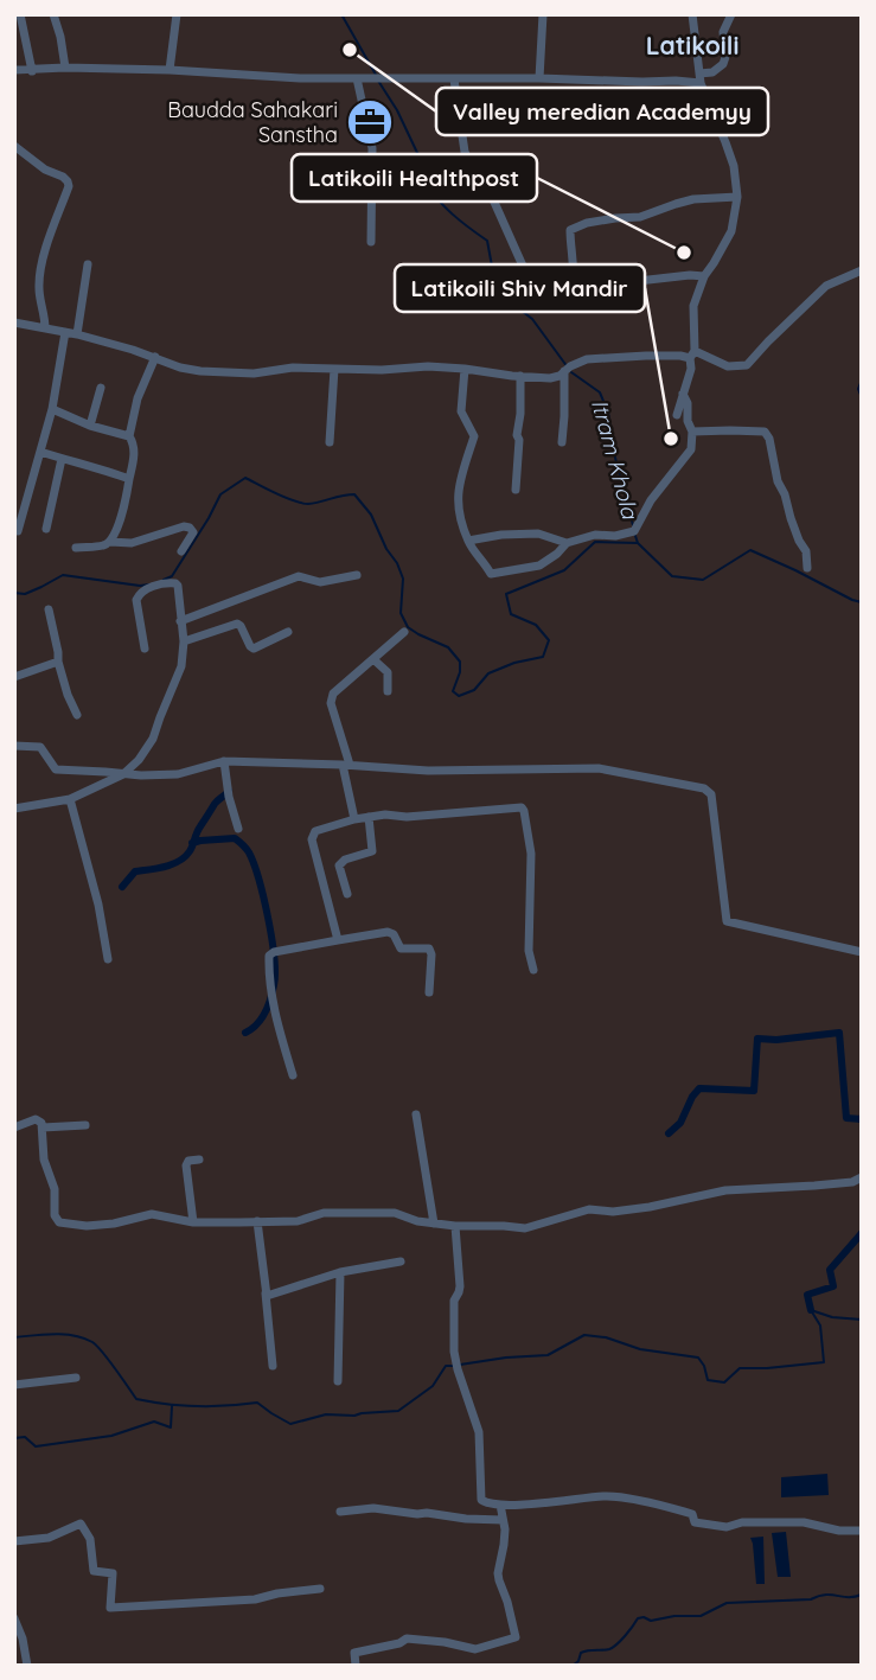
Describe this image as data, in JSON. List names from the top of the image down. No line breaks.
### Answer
{"districts":["Latikoili"],"water":["Itram Khola"],"places":{"other":["Valley meredian Academyy","Latikoili Healthpost","Latikoili Shiv Mandir"],"office":["Baudda Sahakari Sanstha"]}}
